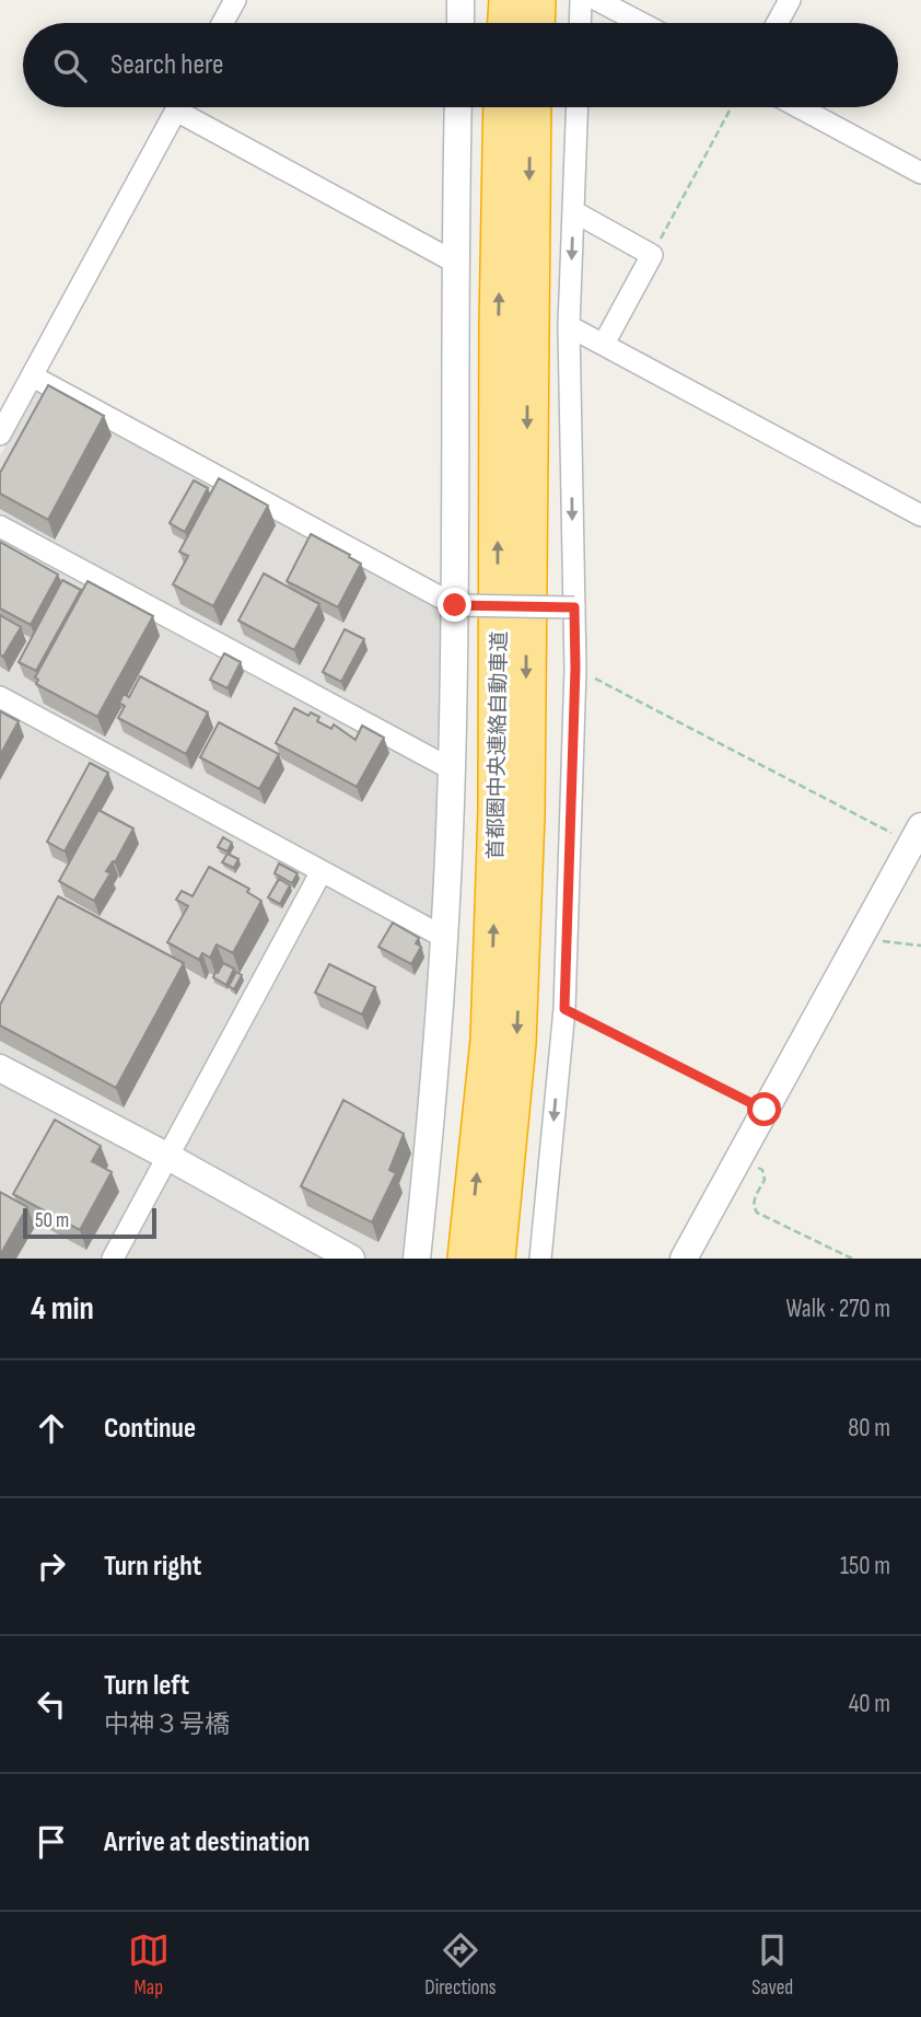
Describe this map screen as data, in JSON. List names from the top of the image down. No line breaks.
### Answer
{"streets":{"highway":["首都圏中央連絡自動車道"]},"scale_bar":"50 m","page":{"search":"Search here","scale":"50 m","heading":["4 min","Walk · 270 m"],"list":[["Continue","80 m"],["Turn right","150 m"],["Turn left","中神３号橋","40 m"],"Arrive at destination"],"nav":["Map","Directions","Saved"]}}
